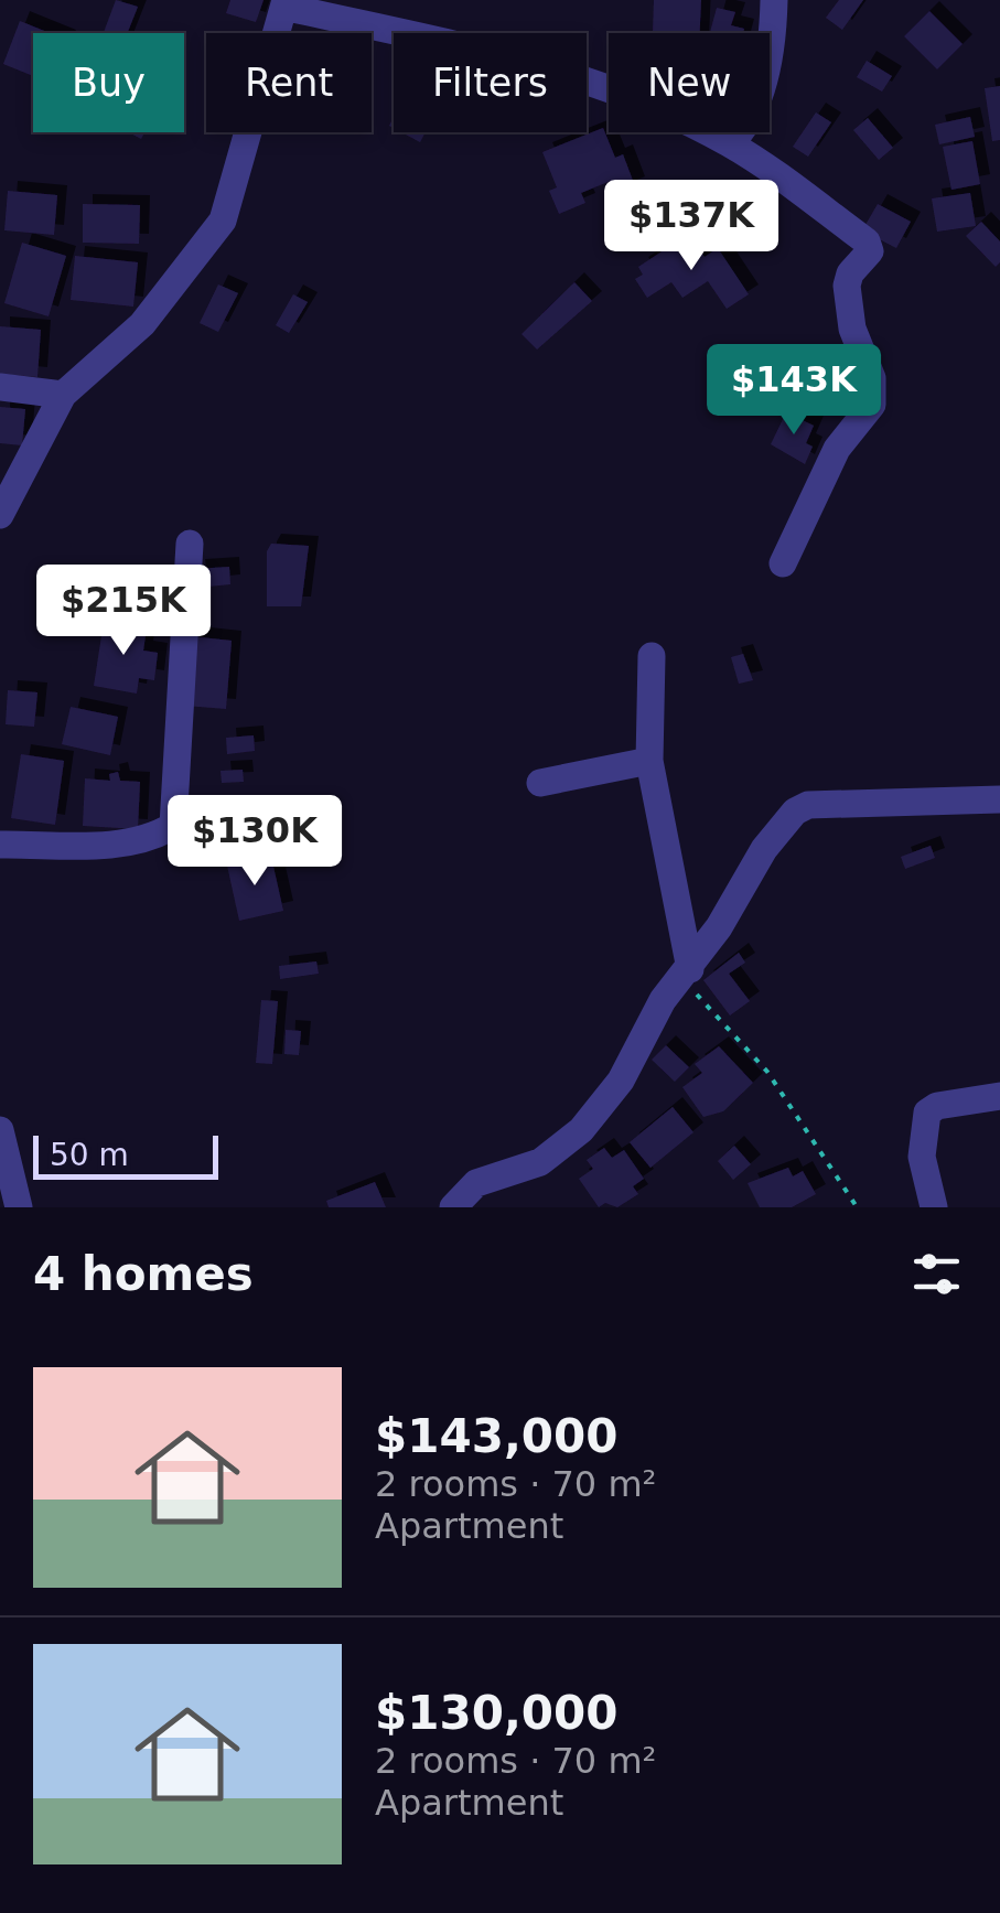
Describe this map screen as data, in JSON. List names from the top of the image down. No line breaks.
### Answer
{"scale_bar":"50 m","page":{"chip":["Buy","Rent","Filters","New"],"price":["$137K","$143K","$215K","$130K"],"scale":"50 m","heading":"4 homes","list":[{"name":"$143,000","note":"2 rooms · 70 m² · Apartment"},{"name":"$130,000","note":"2 rooms · 70 m² · Apartment"}]}}
